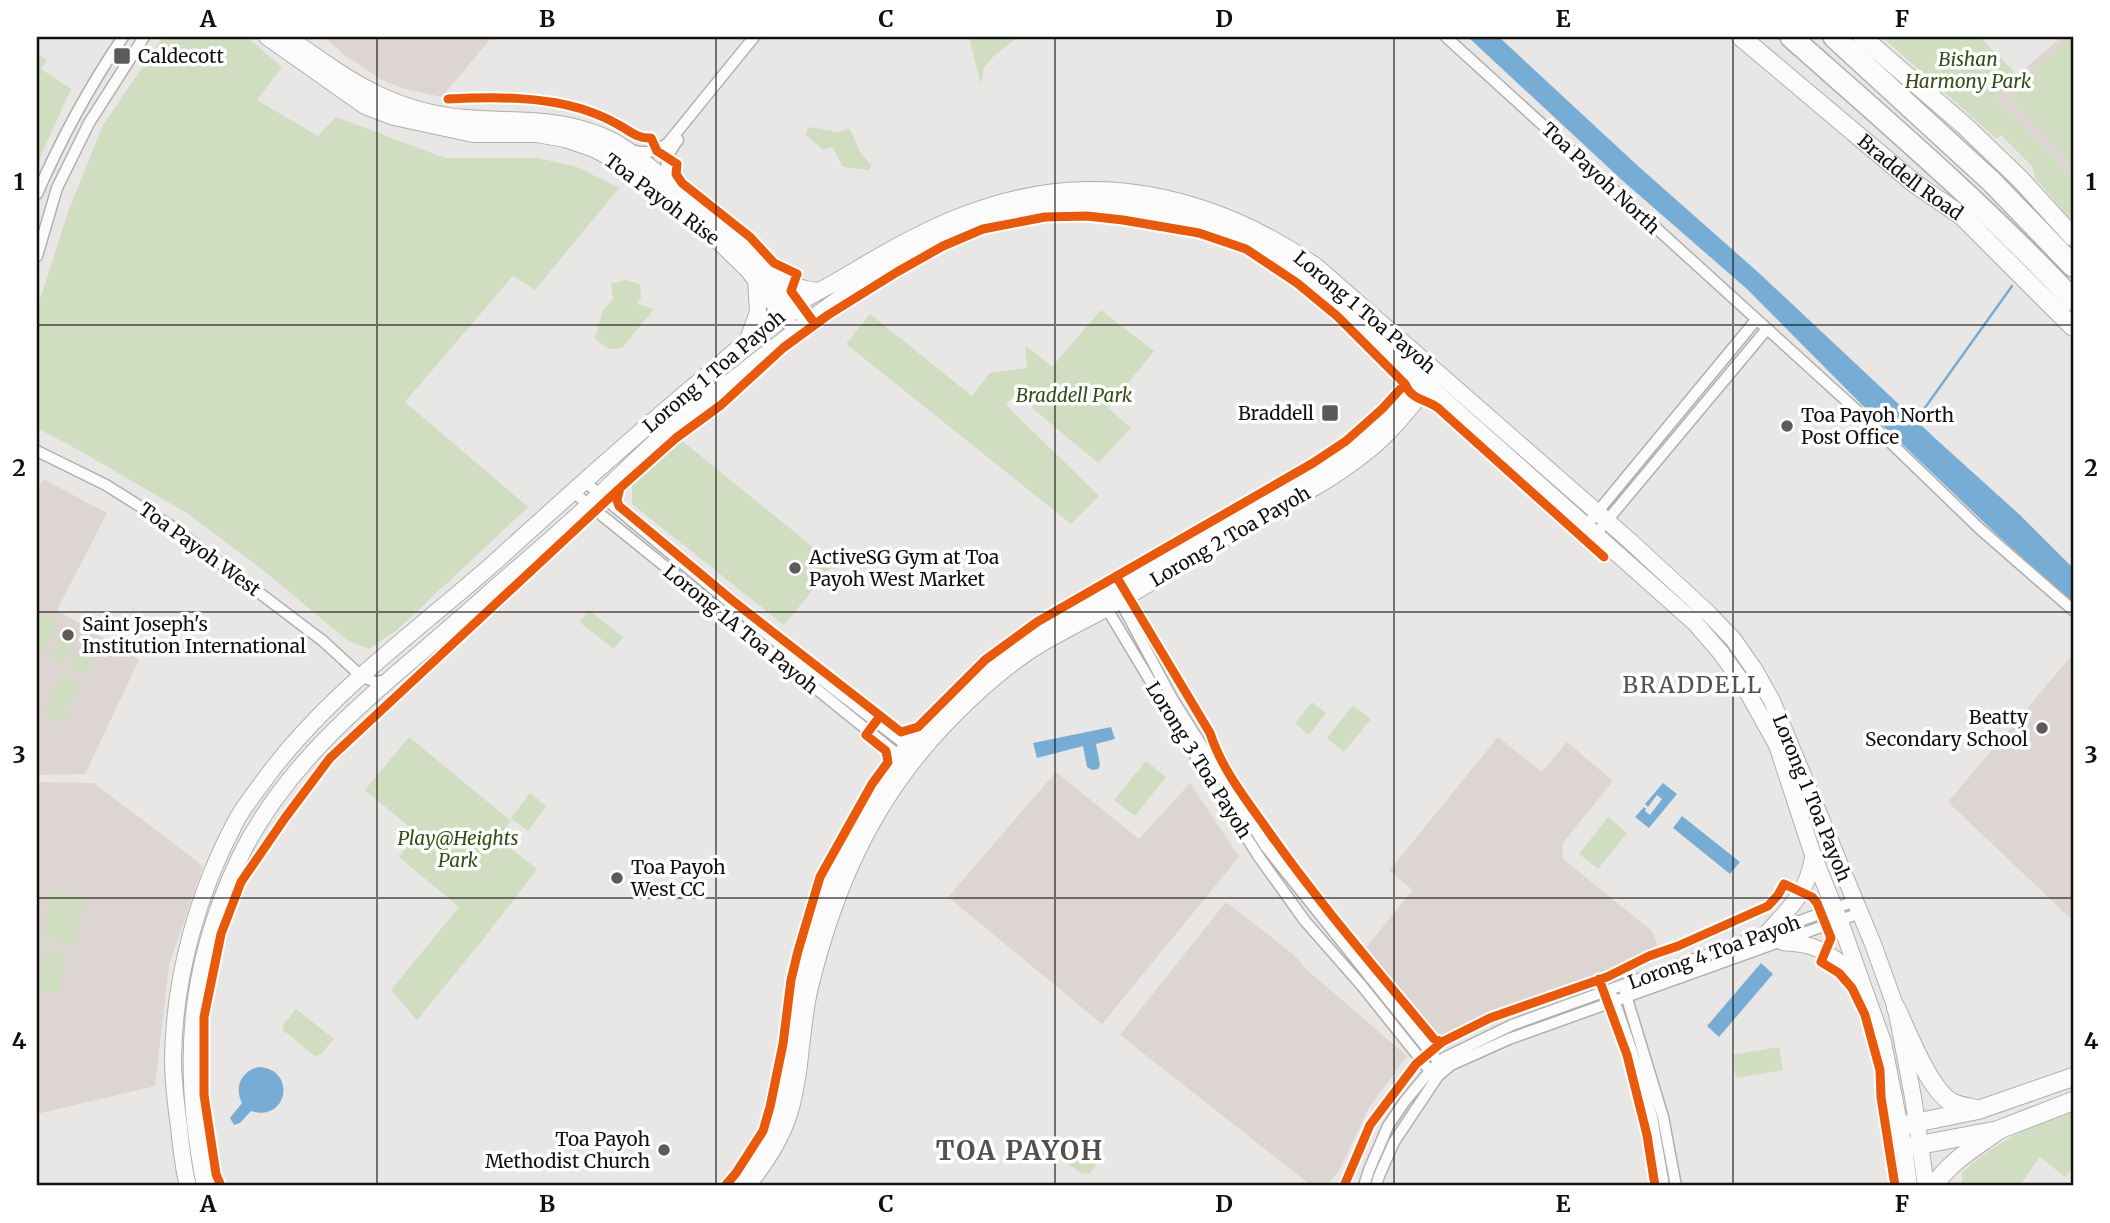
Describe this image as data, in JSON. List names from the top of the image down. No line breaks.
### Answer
{"streets":{"highway":["Braddell Road"],"main road":["Toa Payoh Rise","Lorong 1 Toa Payoh","Lorong 2 Toa Payoh"],"street":["Toa Payoh North","Toa Payoh West","Lorong 1A Toa Payoh","Lorong 3 Toa Payoh","Lorong 4 Toa Payoh"]},"crossings":[["Toa Payoh Rise","Lorong 1 Toa Payoh"],["Lorong 1 Toa Payoh","Lorong 2 Toa Payoh"],["Lorong 1 Toa Payoh","Toa Payoh West"],["Lorong 1 Toa Payoh","Lorong 1A Toa Payoh"],["Lorong 1 Toa Payoh","Lorong 4 Toa Payoh"],["Lorong 2 Toa Payoh","Lorong 1A Toa Payoh"],["Lorong 2 Toa Payoh","Lorong 3 Toa Payoh"],["Lorong 3 Toa Payoh","Lorong 4 Toa Payoh"]],"districts":["BRADDELL","TOA PAYOH"],"parks":["Bishan Harmony Park","Braddell Park","Play@Heights Park"],"places":{"transit":["Caldecott","Braddell"],"other":["Toa Payoh North Post Office","ActiveSG Gym at Toa Payoh West Market","Saint Joseph's Institution International","Beatty Secondary School","Toa Payoh West CC","Toa Payoh Methodist Church"]},"grid":{"columns":["A","B","C","D","E","F"],"rows":["1","2","3","4"]}}
